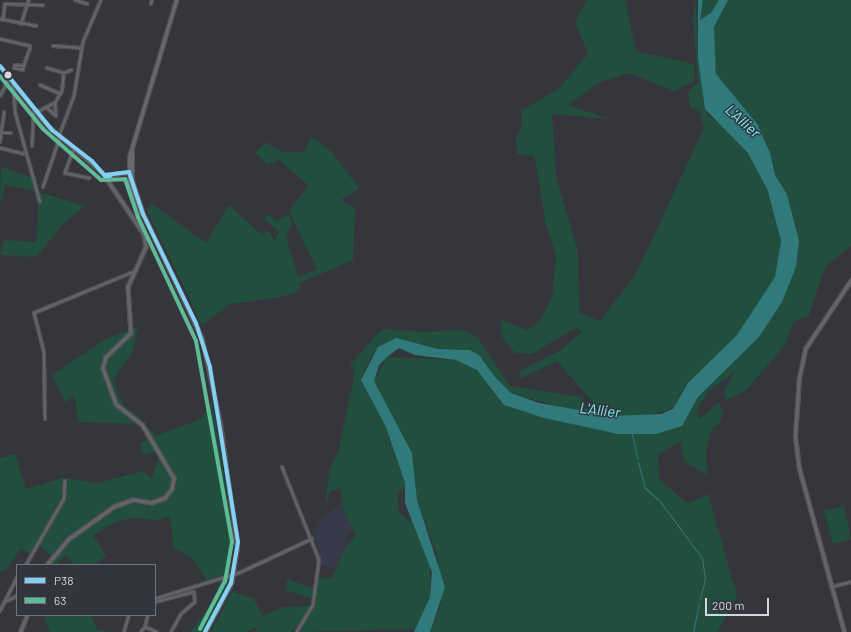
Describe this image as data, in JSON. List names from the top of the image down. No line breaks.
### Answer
{"water":["L'Allier"],"lines":["transit line P38","transit line 63"],"legend":["P38","63"],"scale_bar":"200 m"}
